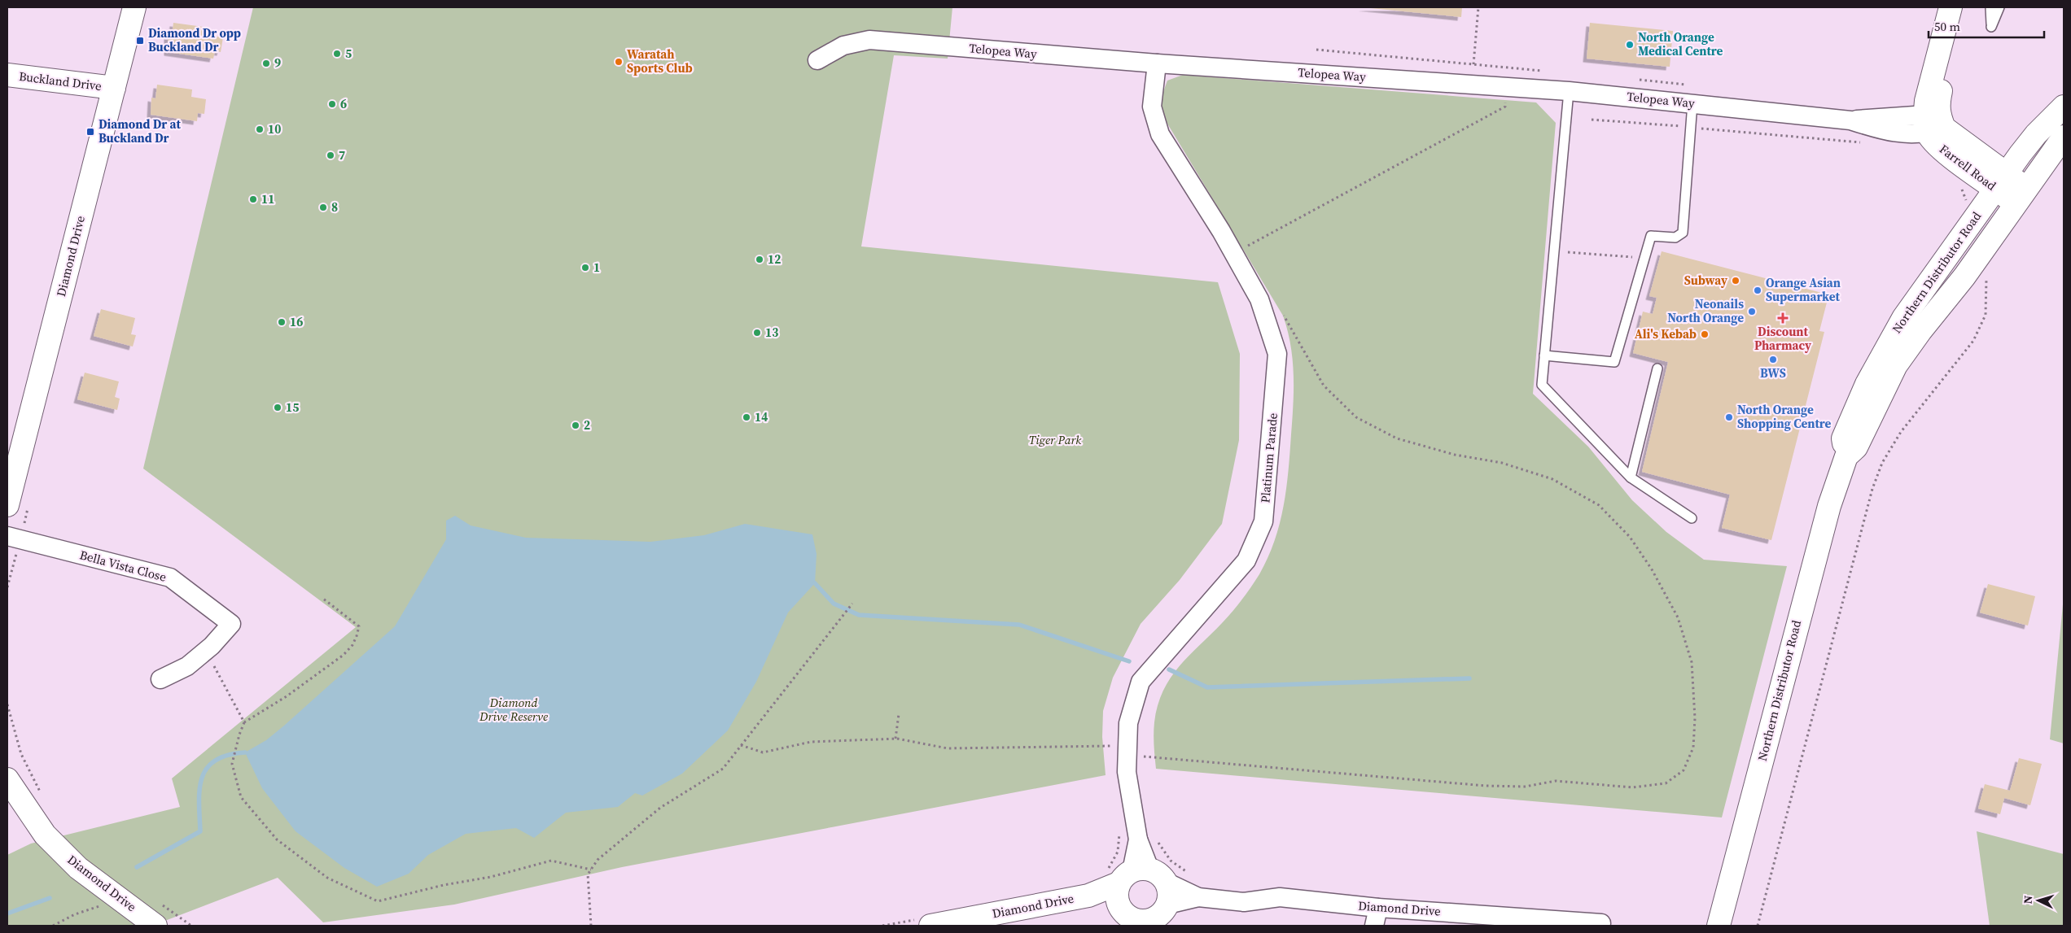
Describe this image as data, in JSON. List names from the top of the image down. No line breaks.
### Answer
{"streets":{"street":["Telopea Way","Buckland Drive","Farrell Road","Diamond Drive","Northern Distributor Road","Platinum Parade","Bella Vista Close"]},"crossings":[["Telopea Way","Farrell Road"],["Telopea Way","Platinum Parade"],["Buckland Drive","Diamond Drive"],["Farrell Road","Northern Distributor Road"],["Diamond Drive","Platinum Parade"]],"parks":["Tiger Park","Diamond Drive Reserve"],"places":{"transit":["Diamond Dr opp Buckland Dr","Diamond Dr at Buckland Dr"],"other":["North Orange Medical Centre","5","Waratah Sports Club","9","6","10","7","11","8","12","1","Subway","Orange Asian Supermarket","Neonails North Orange","16","13","Ali's Kebab","BWS","15","14","North Orange Shopping Centre","2"],"health":["Discount Pharmacy"]},"scale_bar":"50 m","north":"left"}
